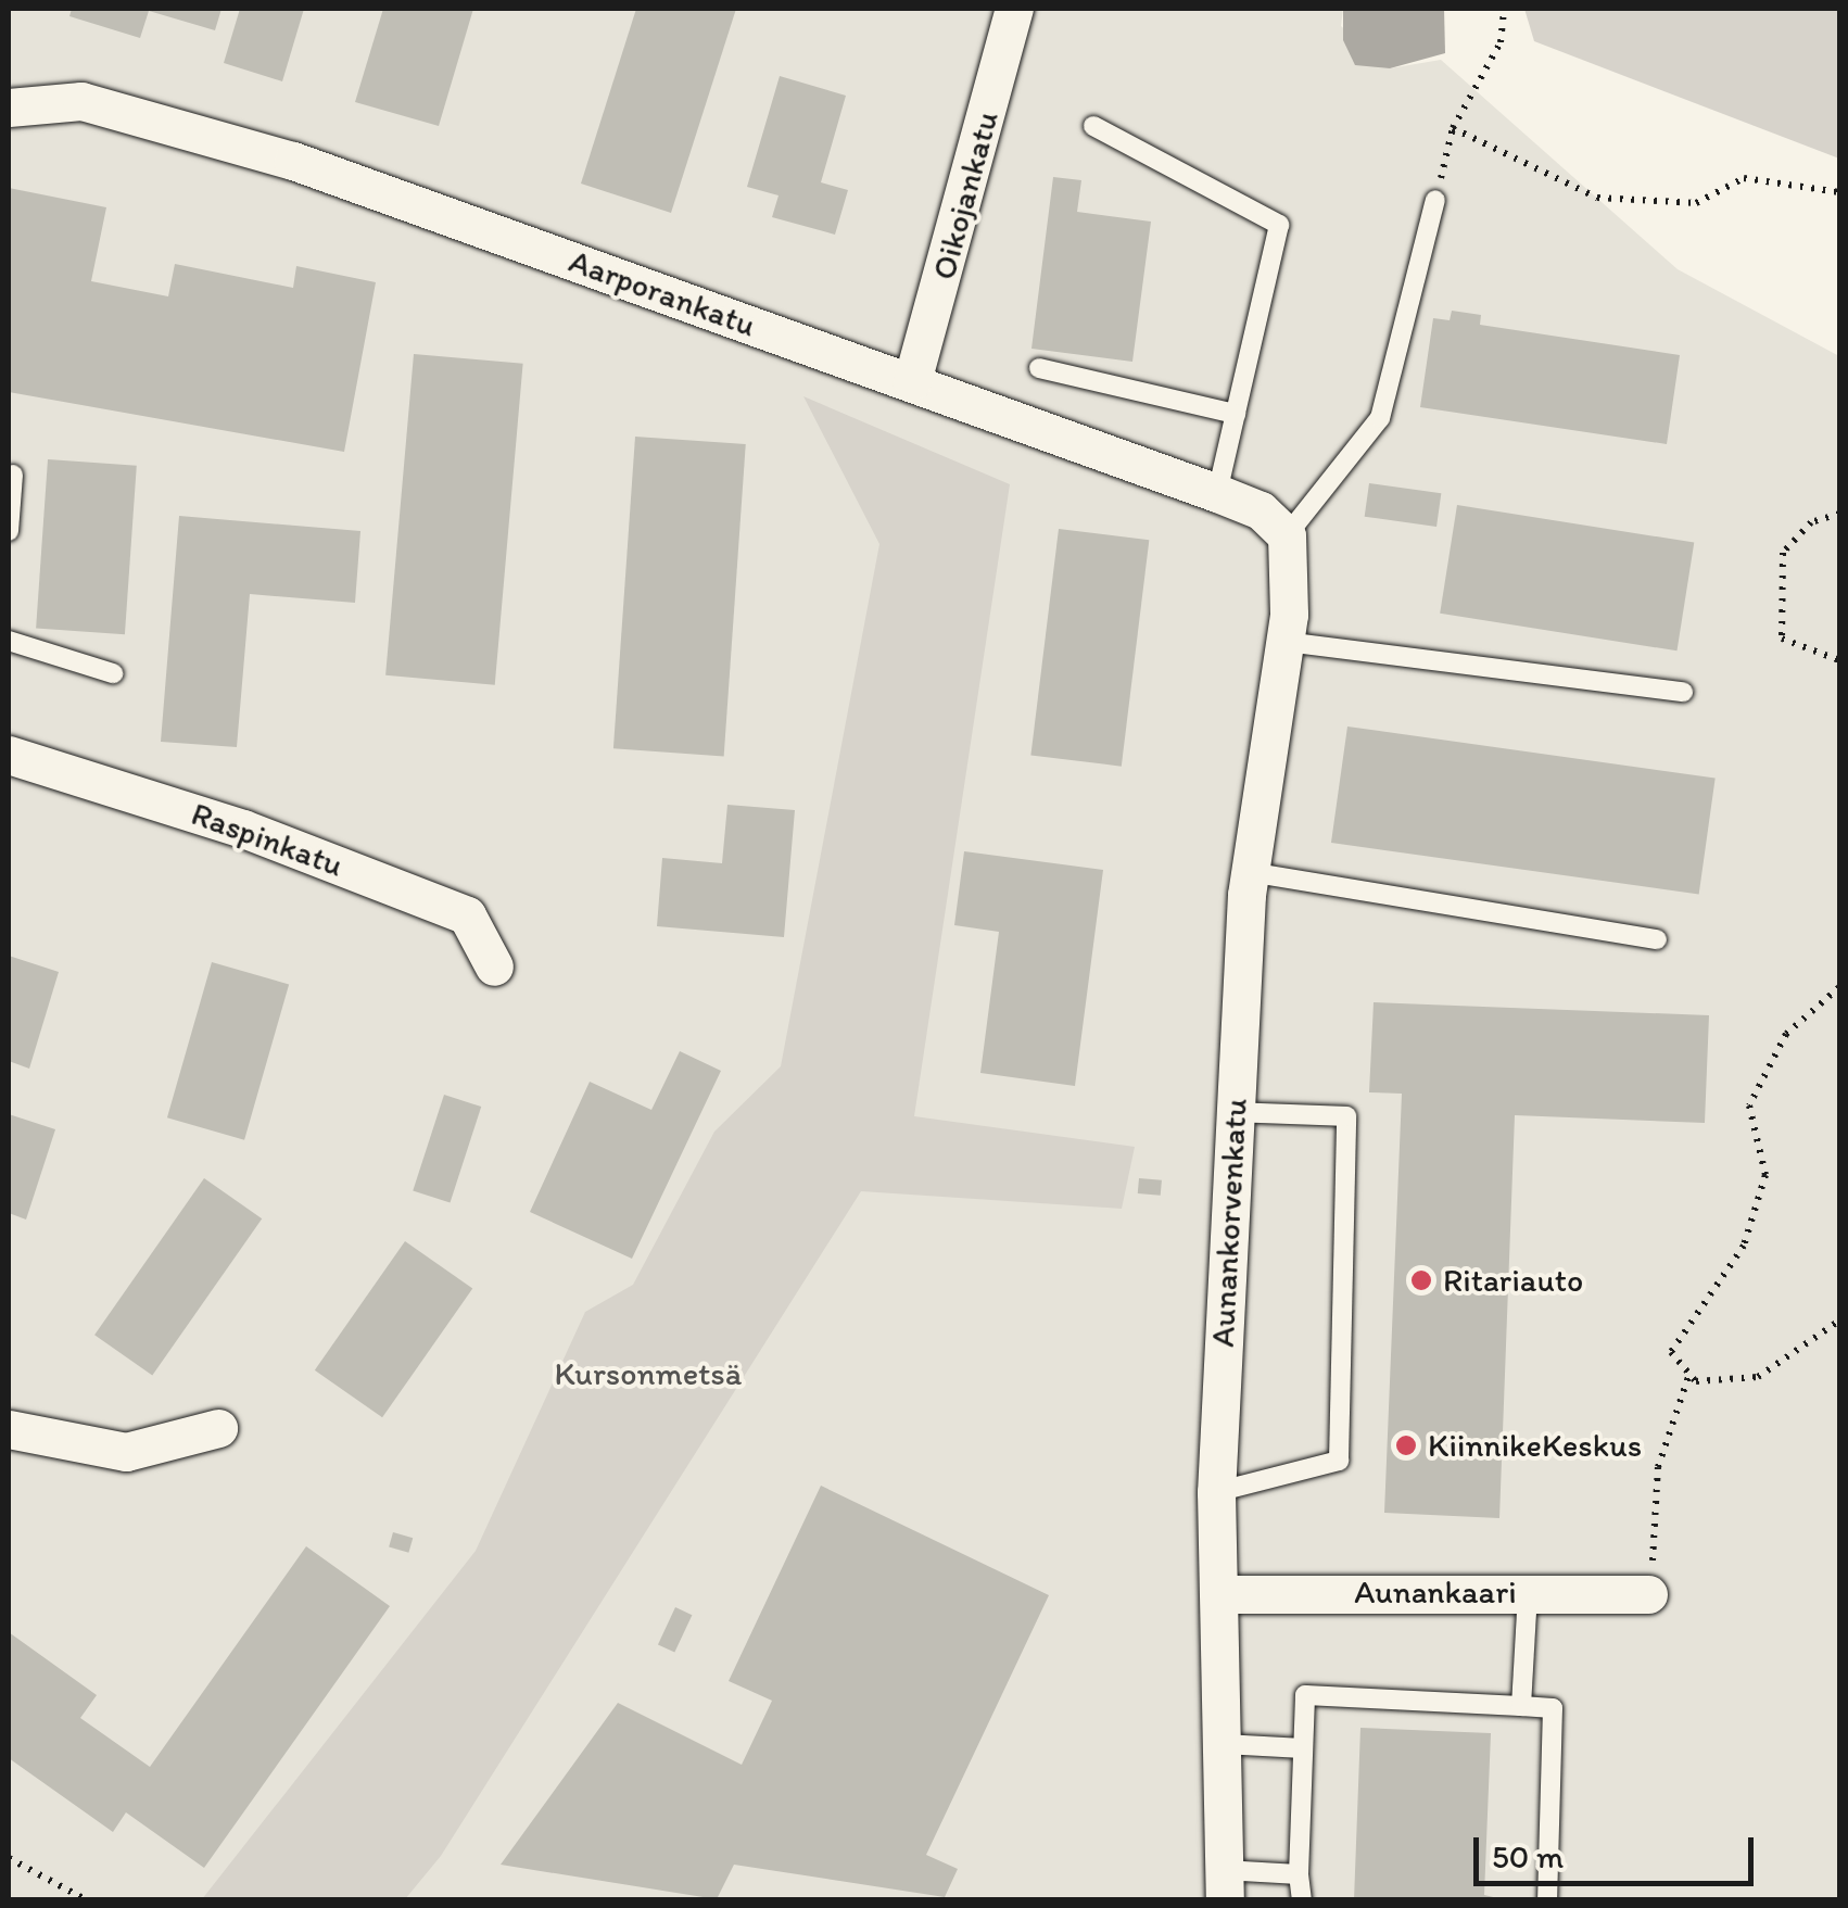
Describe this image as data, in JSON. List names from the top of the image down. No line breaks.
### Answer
{"streets":{"street":["Oikojankatu","Aarporankatu","Raspinkatu","Aunankorvenkatu","Aunankaari"]},"crossings":[["Oikojankatu","Aarporankatu"],["Aarporankatu","Aunankorvenkatu"],["Aunankorvenkatu","Aunankaari"]],"parks":["Kursonmetsä"],"places":["Ritariauto","KiinnikeKeskus"],"scale_bar":"50 m"}
